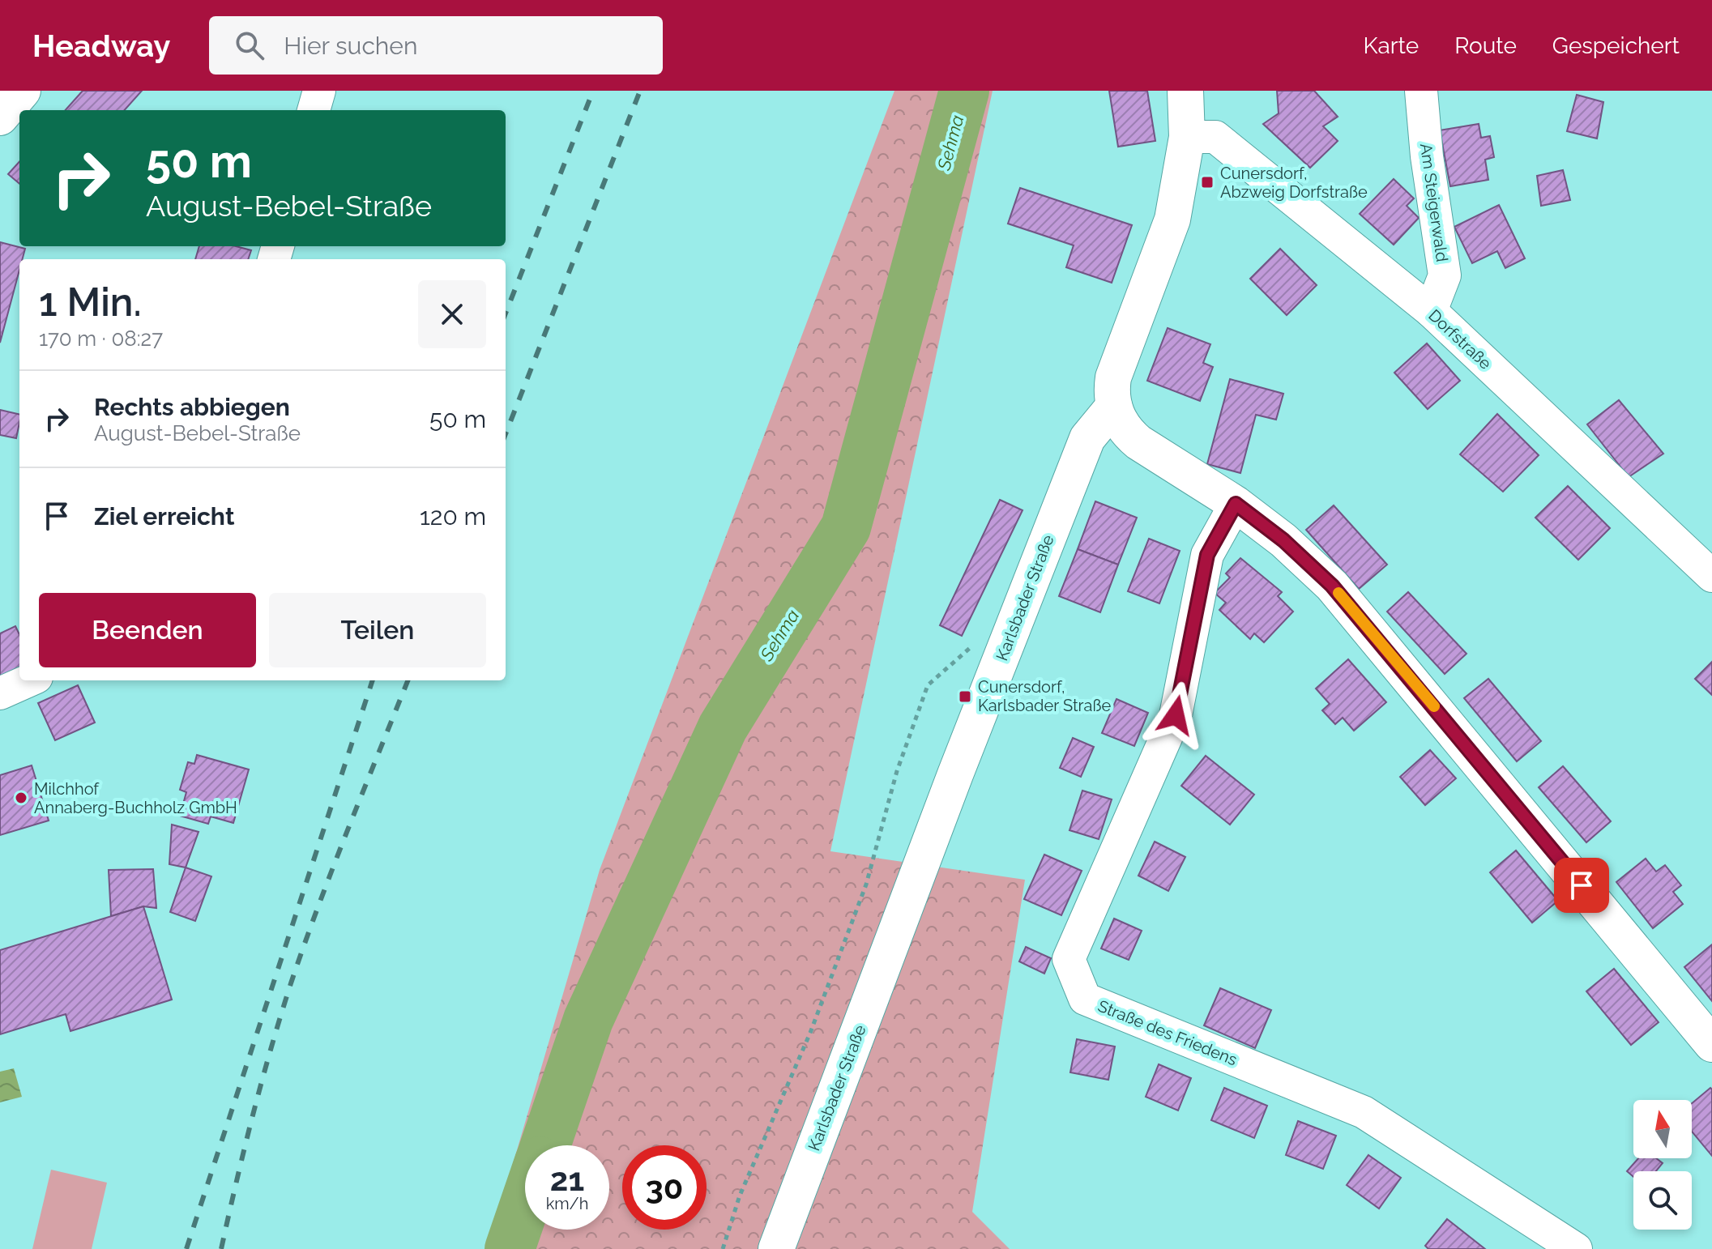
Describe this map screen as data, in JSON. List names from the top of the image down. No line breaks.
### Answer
{"streets":{"main road":["Karlsbader Straße"],"street":["Am Steigerwald","Dorfstraße","Straße des Friedens"]},"crossings":[["Am Steigerwald","Dorfstraße"]],"water":["Sehma"],"places":{"transit":["Cunersdorf, Abzweig Dorfstraße","Cunersdorf, Karlsbader Straße"],"other":["Milchhof Annaberg-Buchholz GmbH"]},"north":"top","page":{"header":"Headway","search":"Hier suchen","nav":["Karte","Route","Gespeichert"],"turn":["50 m","August-Bebel-Straße"],"heading":["1 Min.","170 m · 08:27"],"list":[{"name":"Rechts abbiegen","note":"August-Bebel-Straße","value":"50 m"},{"name":"Ziel erreicht","value":"120 m"}],"buttons":["Beenden","Teilen"],"speed":"21 km/h","limit":"30"}}
